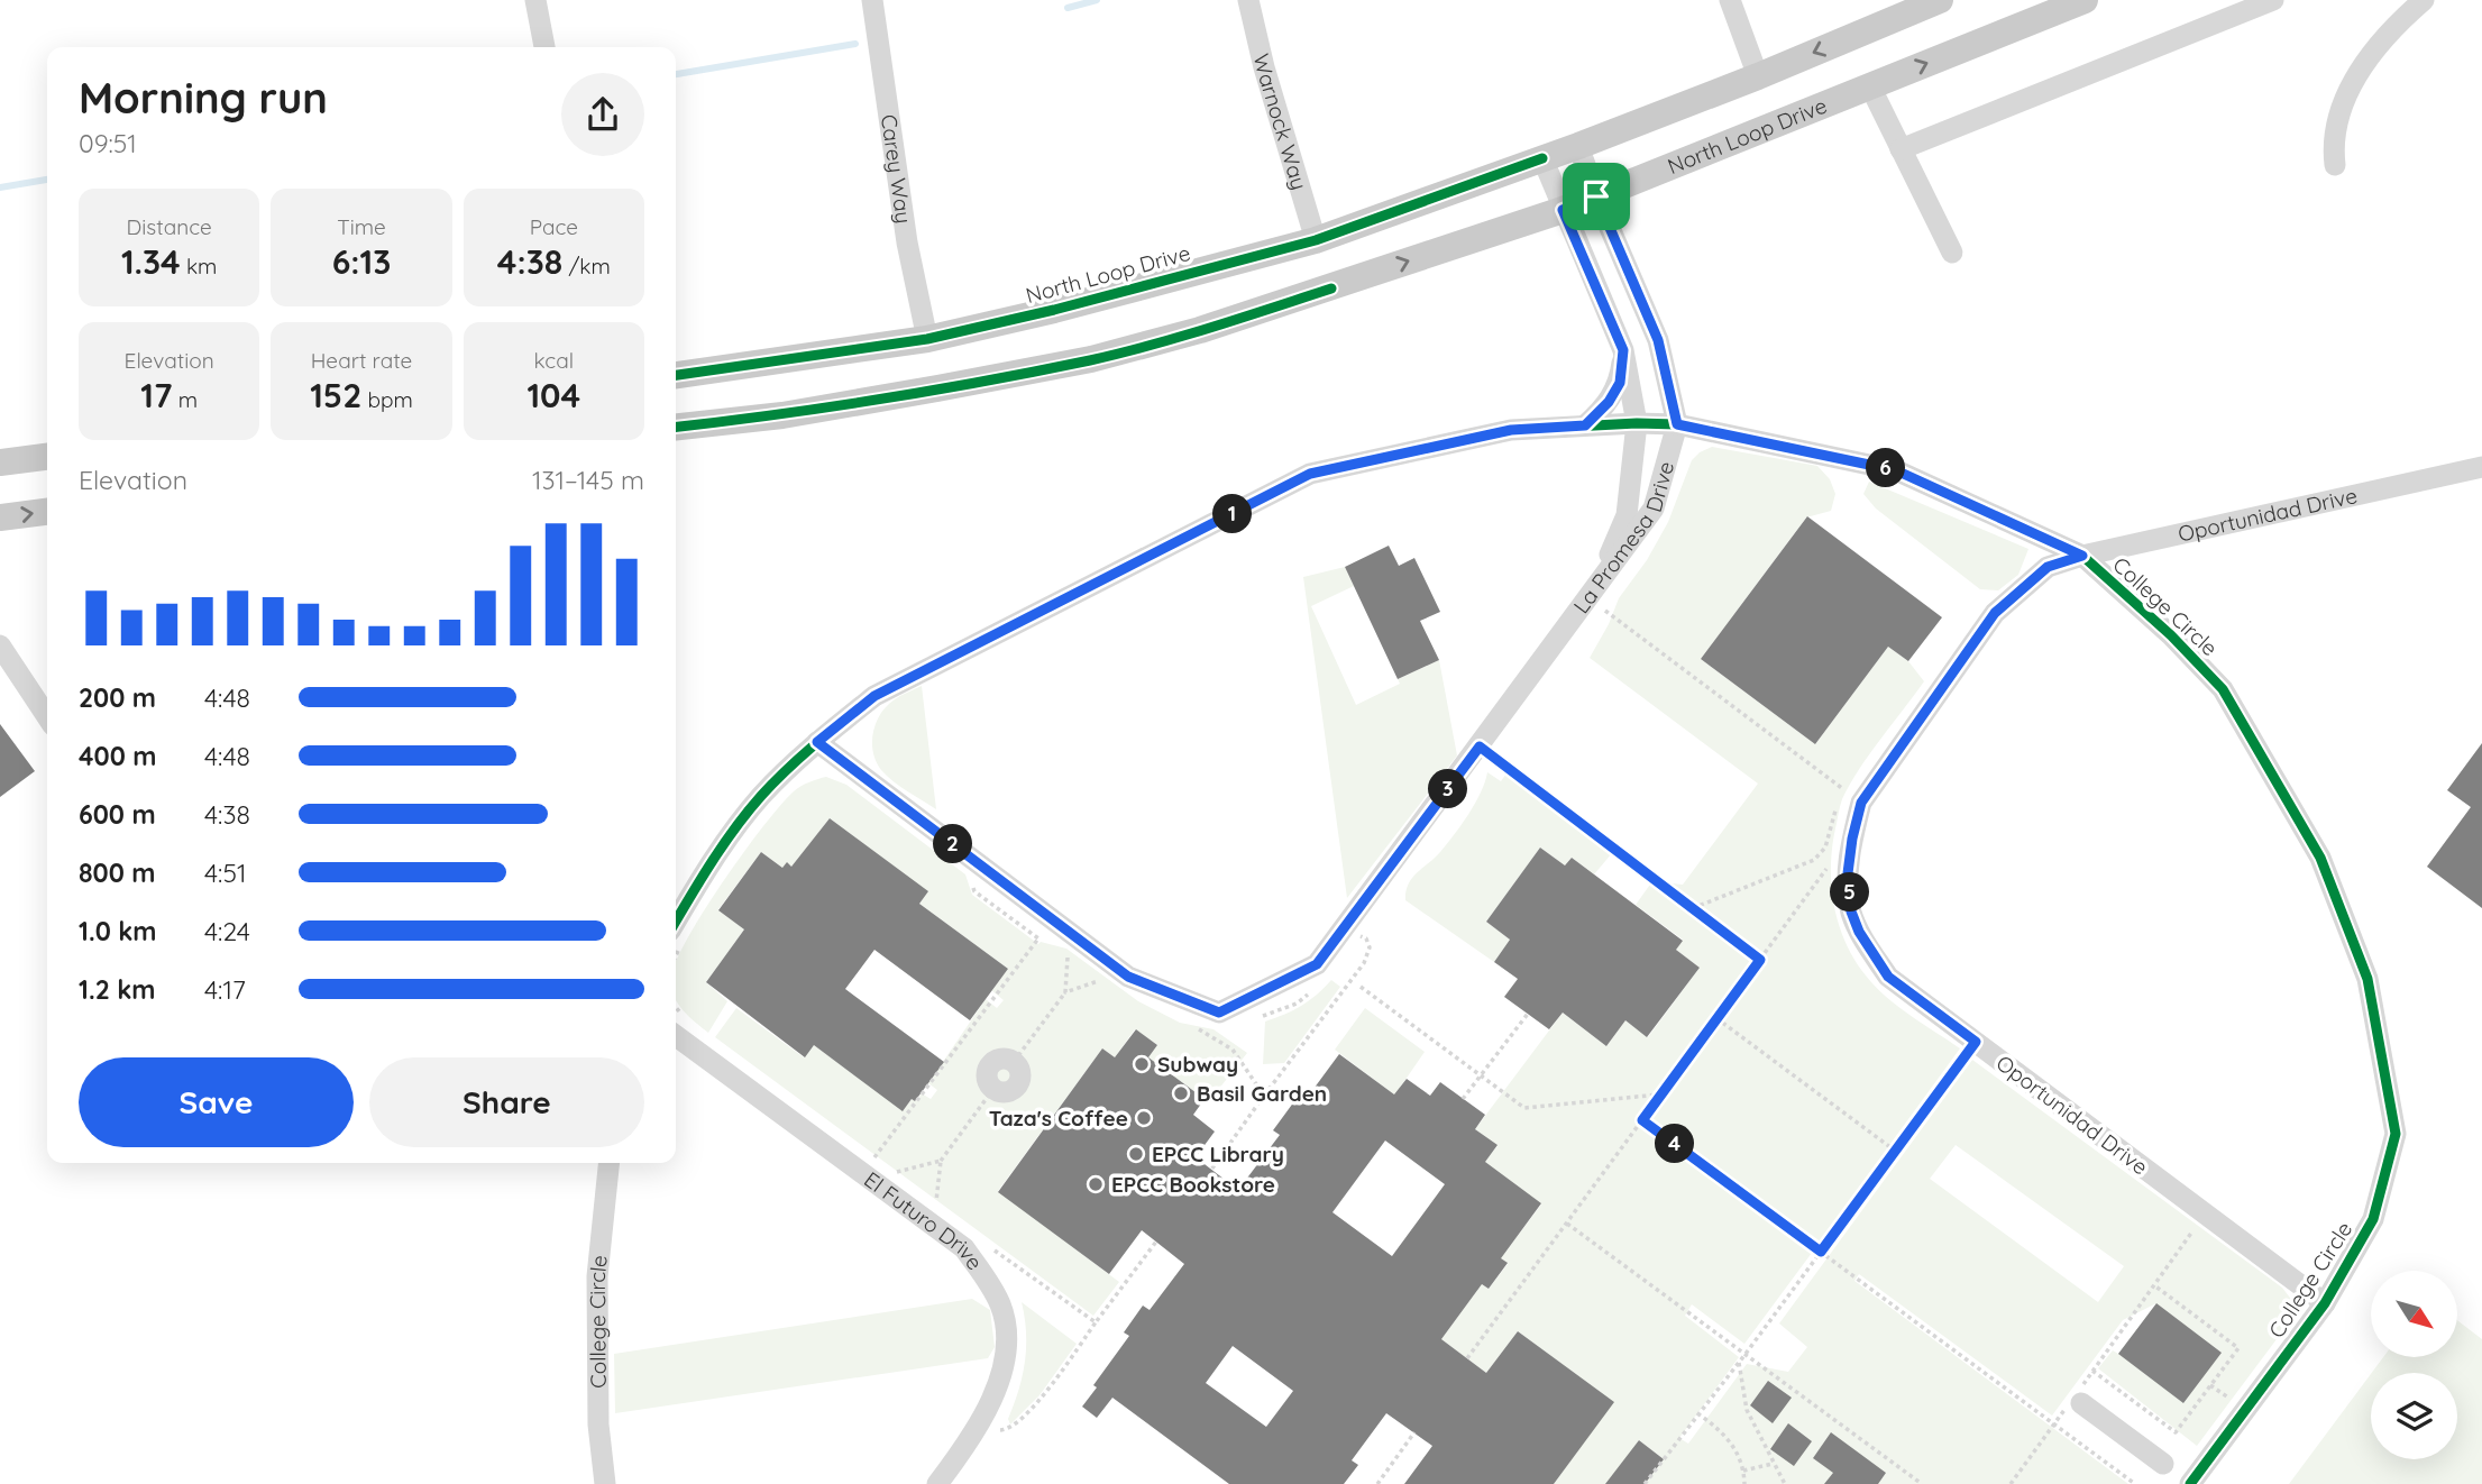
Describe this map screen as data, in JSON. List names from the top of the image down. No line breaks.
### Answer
{"streets":{"main road":["North Loop Drive"],"street":["Warnock Way","Carey Way","La Promesa Drive","Oportunidad Drive","College Circle","El Futuro Drive"]},"crossings":[["Warnock Way","North Loop Drive"],["North Loop Drive","Carey Way"],["North Loop Drive","La Promesa Drive"],["La Promesa Drive","College Circle"],["Oportunidad Drive","College Circle"]],"places":["Subway","Basil Garden","Taza's Coffee","EPCC Library","EPCC Bookstore"],"north":"bottom right","page":{"heading":["Morning run","09:51"],"stats":[["Distance","1.34 km"],["Time","6:13"],["Pace","4:38 /km"],["Elevation","17 m"],["Heart rate","152 bpm"],["kcal","104"]],"pins":["6","1","3","2","5","4"],"chart":["Elevation","131–145 m"],"list":[{"name":"200 m","note":"4:48"},{"name":"400 m","note":"4:48"},{"name":"600 m","note":"4:38"},{"name":"800 m","note":"4:51"},{"name":"1.0 km","note":"4:24"},{"name":"1.2 km","note":"4:17"}],"buttons":["Save","Share"]}}
